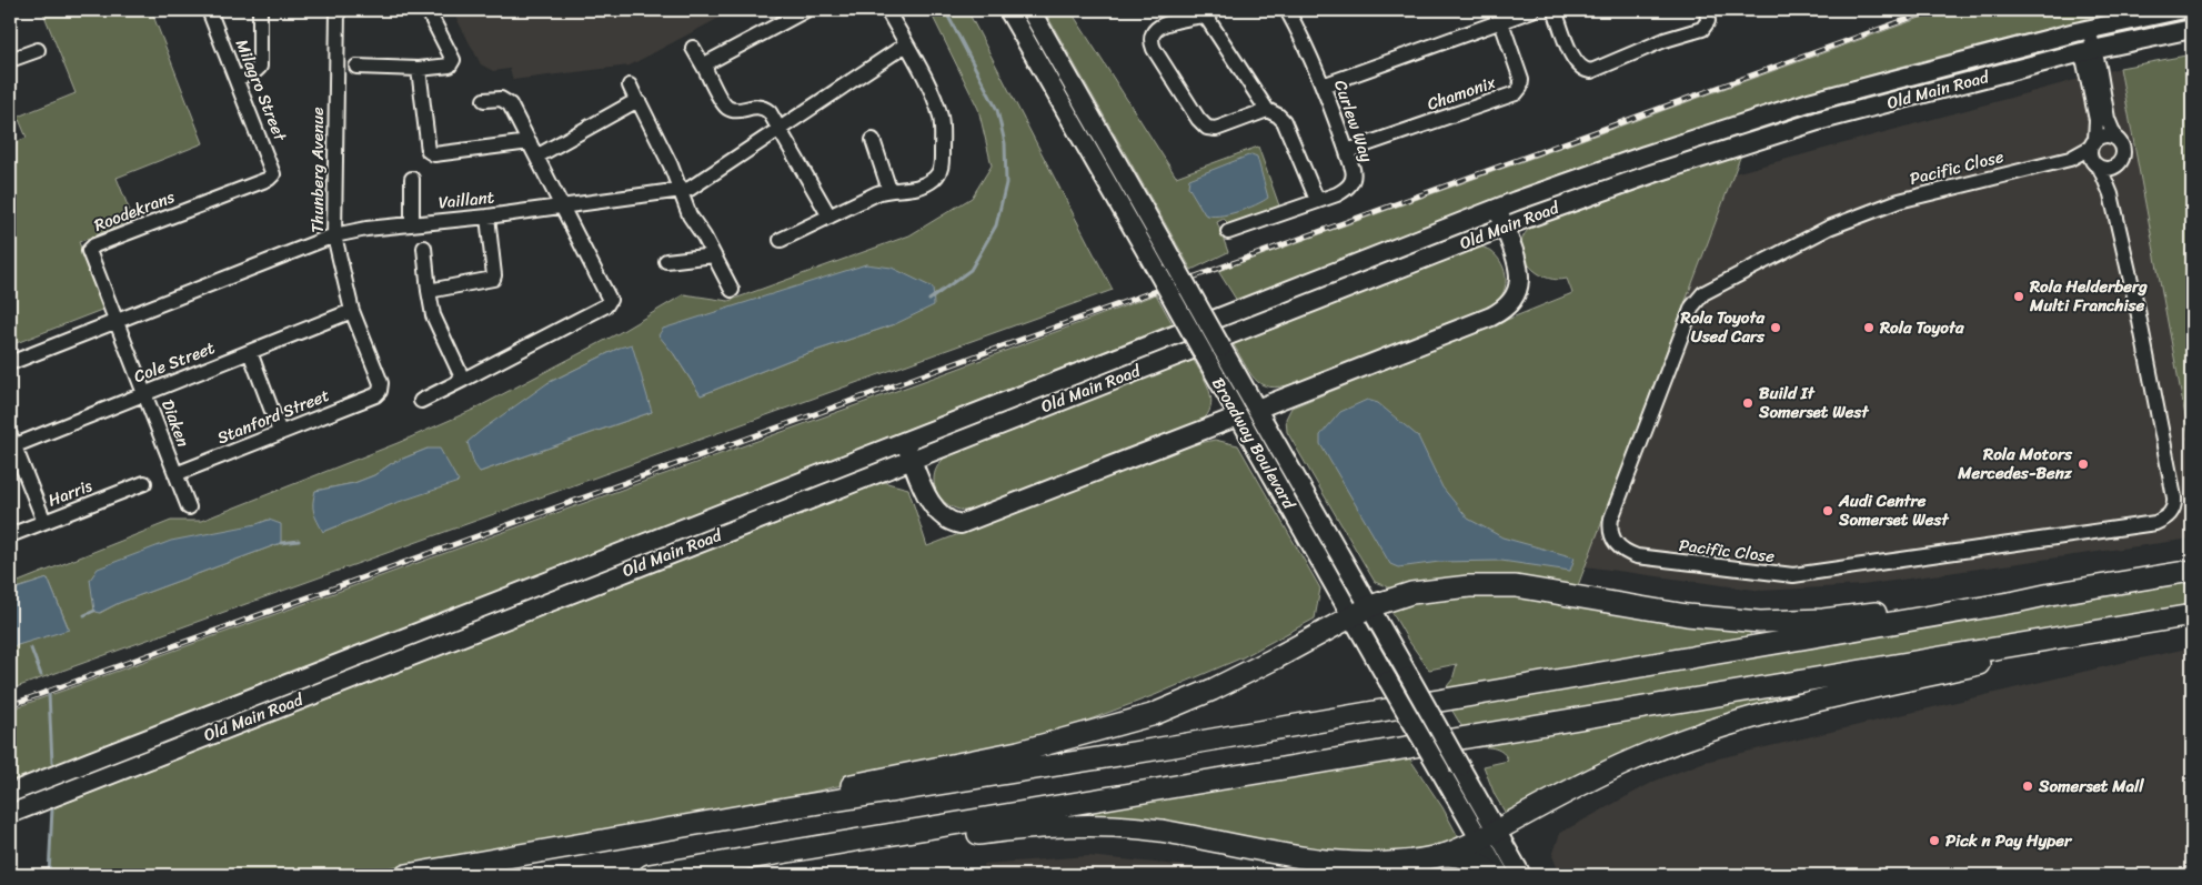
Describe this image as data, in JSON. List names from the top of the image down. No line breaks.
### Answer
{"streets":{"main road":["Old Main Road","Broadway Boulevard"],"street":["Milagro Street","Chamonix","Curlew Way","Pacific Close","Thunberg Avenue","Vaillant","Roodekrans","Cole Street","Stanford Street","Diaken","Harris"]},"crossings":[["Milagro Street","Roodekrans"],["Chamonix","Curlew Way"],["Thunberg Avenue","Vaillant"],["Thunberg Avenue","Cole Street"],["Thunberg Avenue","Stanford Street"],["Vaillant","Roodekrans"],["Vaillant","Diaken"],["Roodekrans","Diaken"],["Cole Street","Diaken"],["Stanford Street","Diaken"]],"places":["Rola Helderberg Multi Franchise","Rola Toyota Used Cars","Rola Toyota","Build It Somerset West","Rola Motors Mercedes-Benz","Audi Centre Somerset West","Somerset Mall","Pick n Pay Hyper"]}
